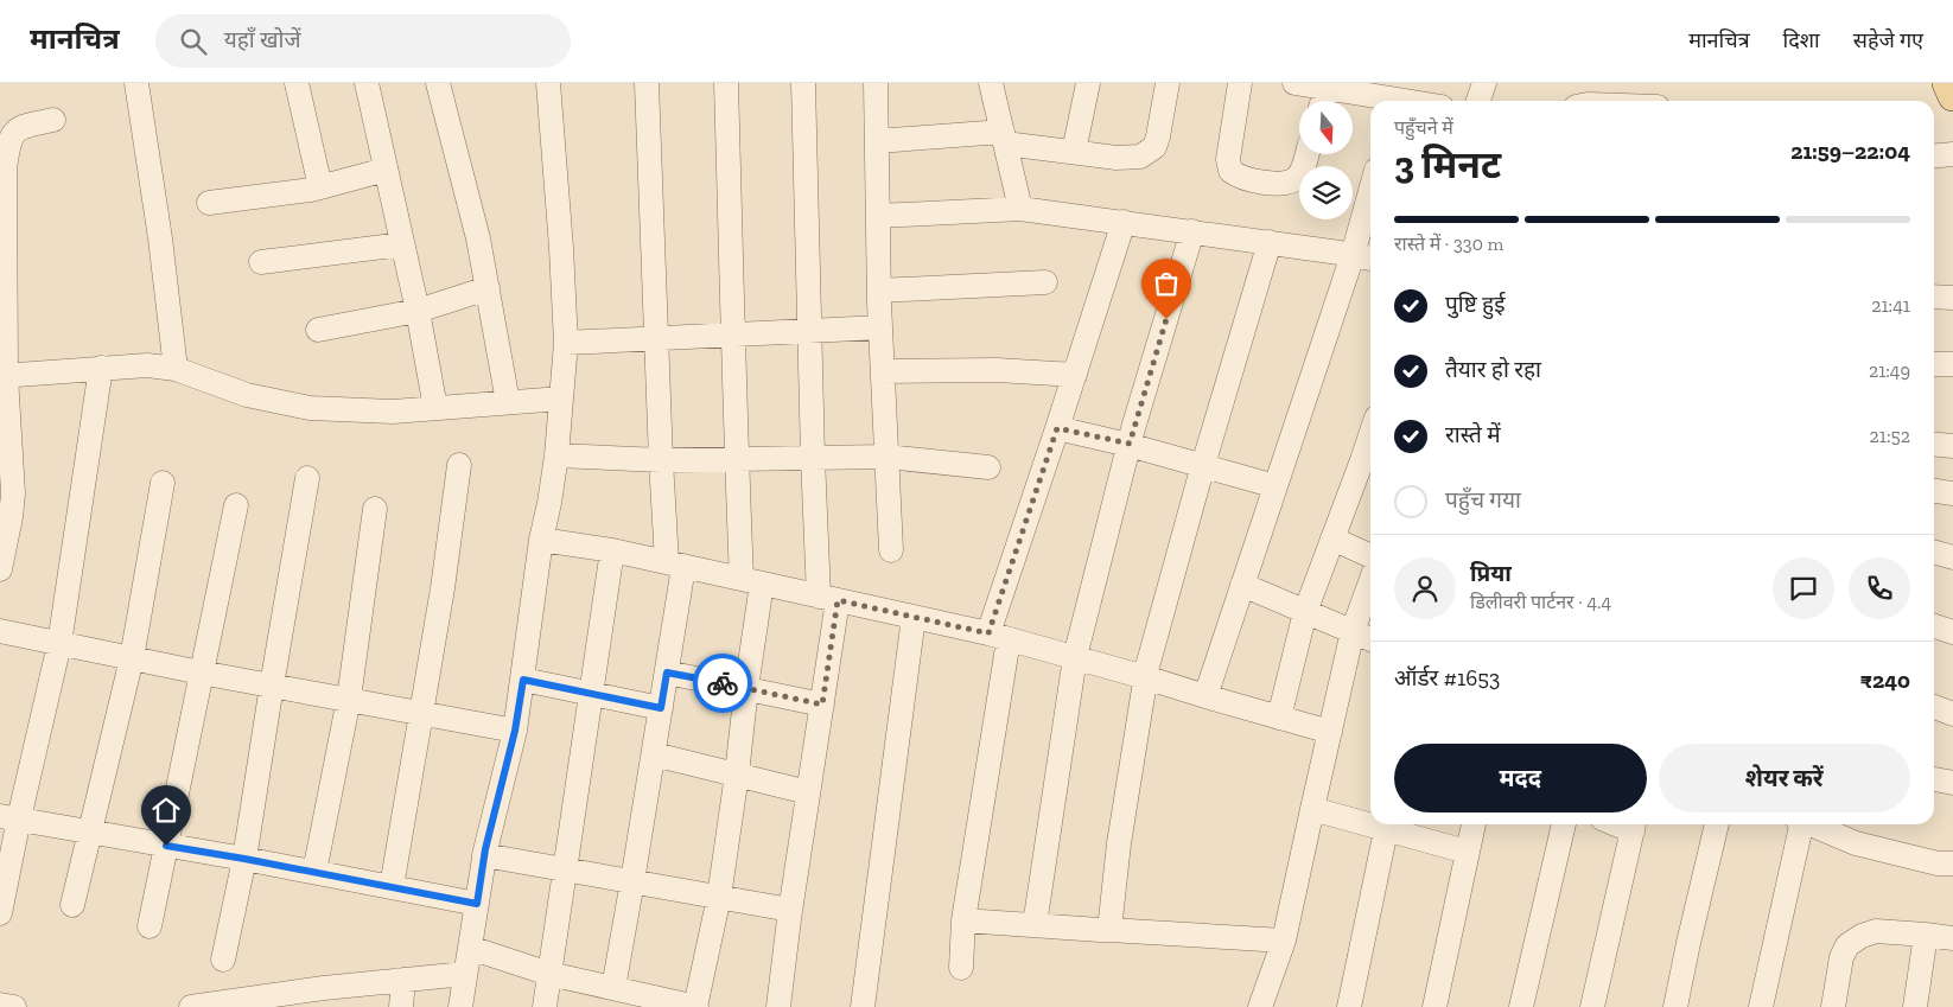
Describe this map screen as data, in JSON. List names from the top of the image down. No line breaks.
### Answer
{"north":"bottom","page":{"header":"मानचित्र","search":"यहाँ खोजें","nav":["मानचित्र","दिशा","सहेजे गए"],"heading":["3 मिनट","पहुँचने में","21:59–22:04"],"panel":["प्रिया","डिलीवरी पार्टनर · 4.4","ऑर्डर #1653","₹240"],"bar":"रास्ते में · 330 m","list":[["पुष्टि हुई","21:41"],["तैयार हो रहा","21:49"],["रास्ते में","21:52"],"पहुँच गया"],"buttons":["मदद","शेयर करें"]}}
